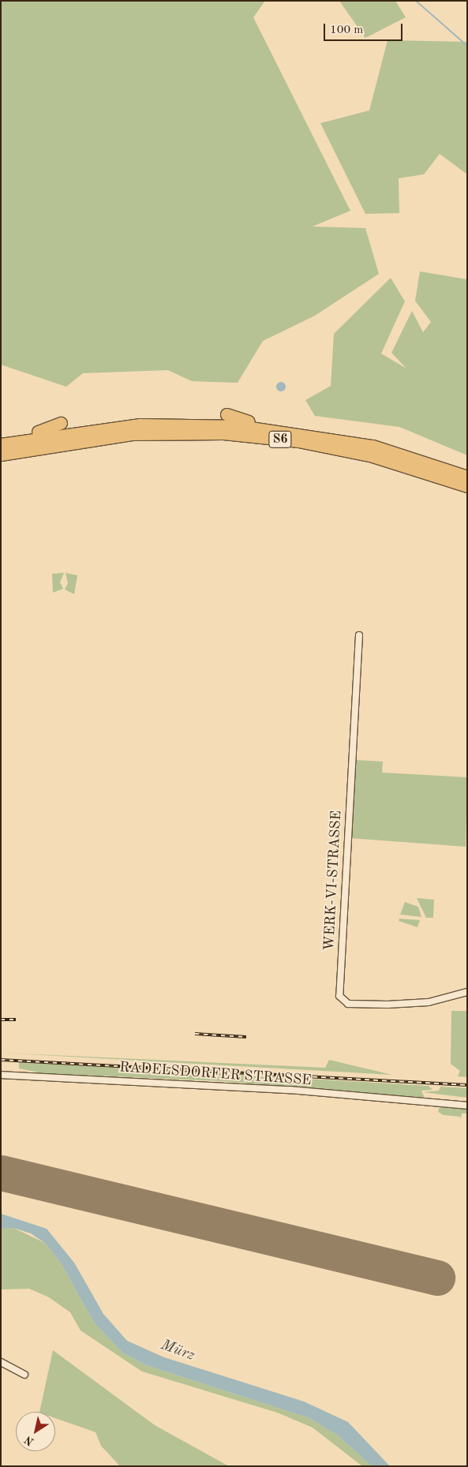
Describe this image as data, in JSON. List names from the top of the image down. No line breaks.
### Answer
{"streets":{"highway":["S6"],"street":["WERK-VI-STRASSE","RADELSDORFER STRASSE"]},"water":["Mürz"],"scale_bar":"100 m","north":"bottom left"}
